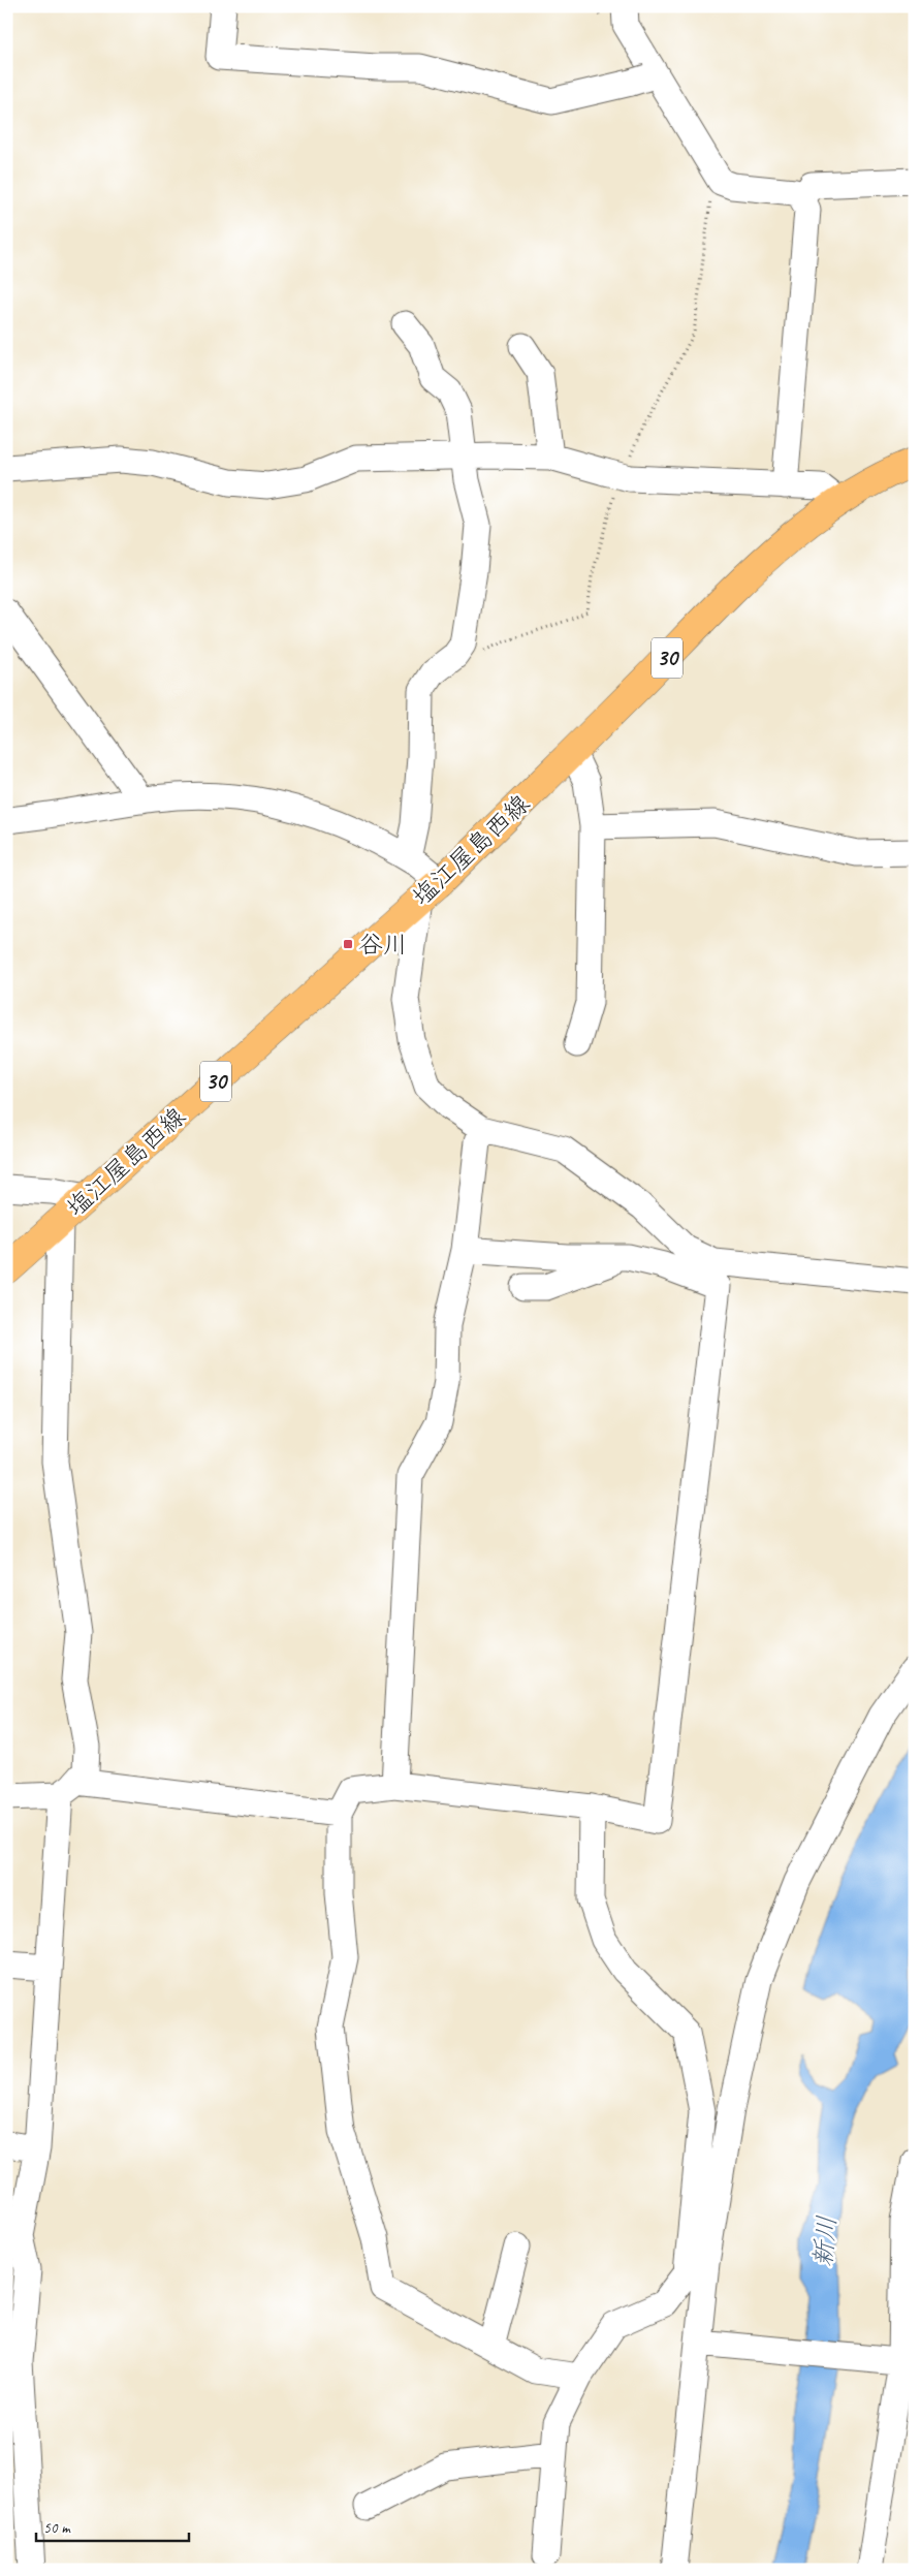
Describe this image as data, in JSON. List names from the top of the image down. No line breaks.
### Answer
{"streets":{"main road":["30","塩江屋島西線"]},"water":["新川"],"places":{"transit":["谷川"]},"scale_bar":"50 m"}
